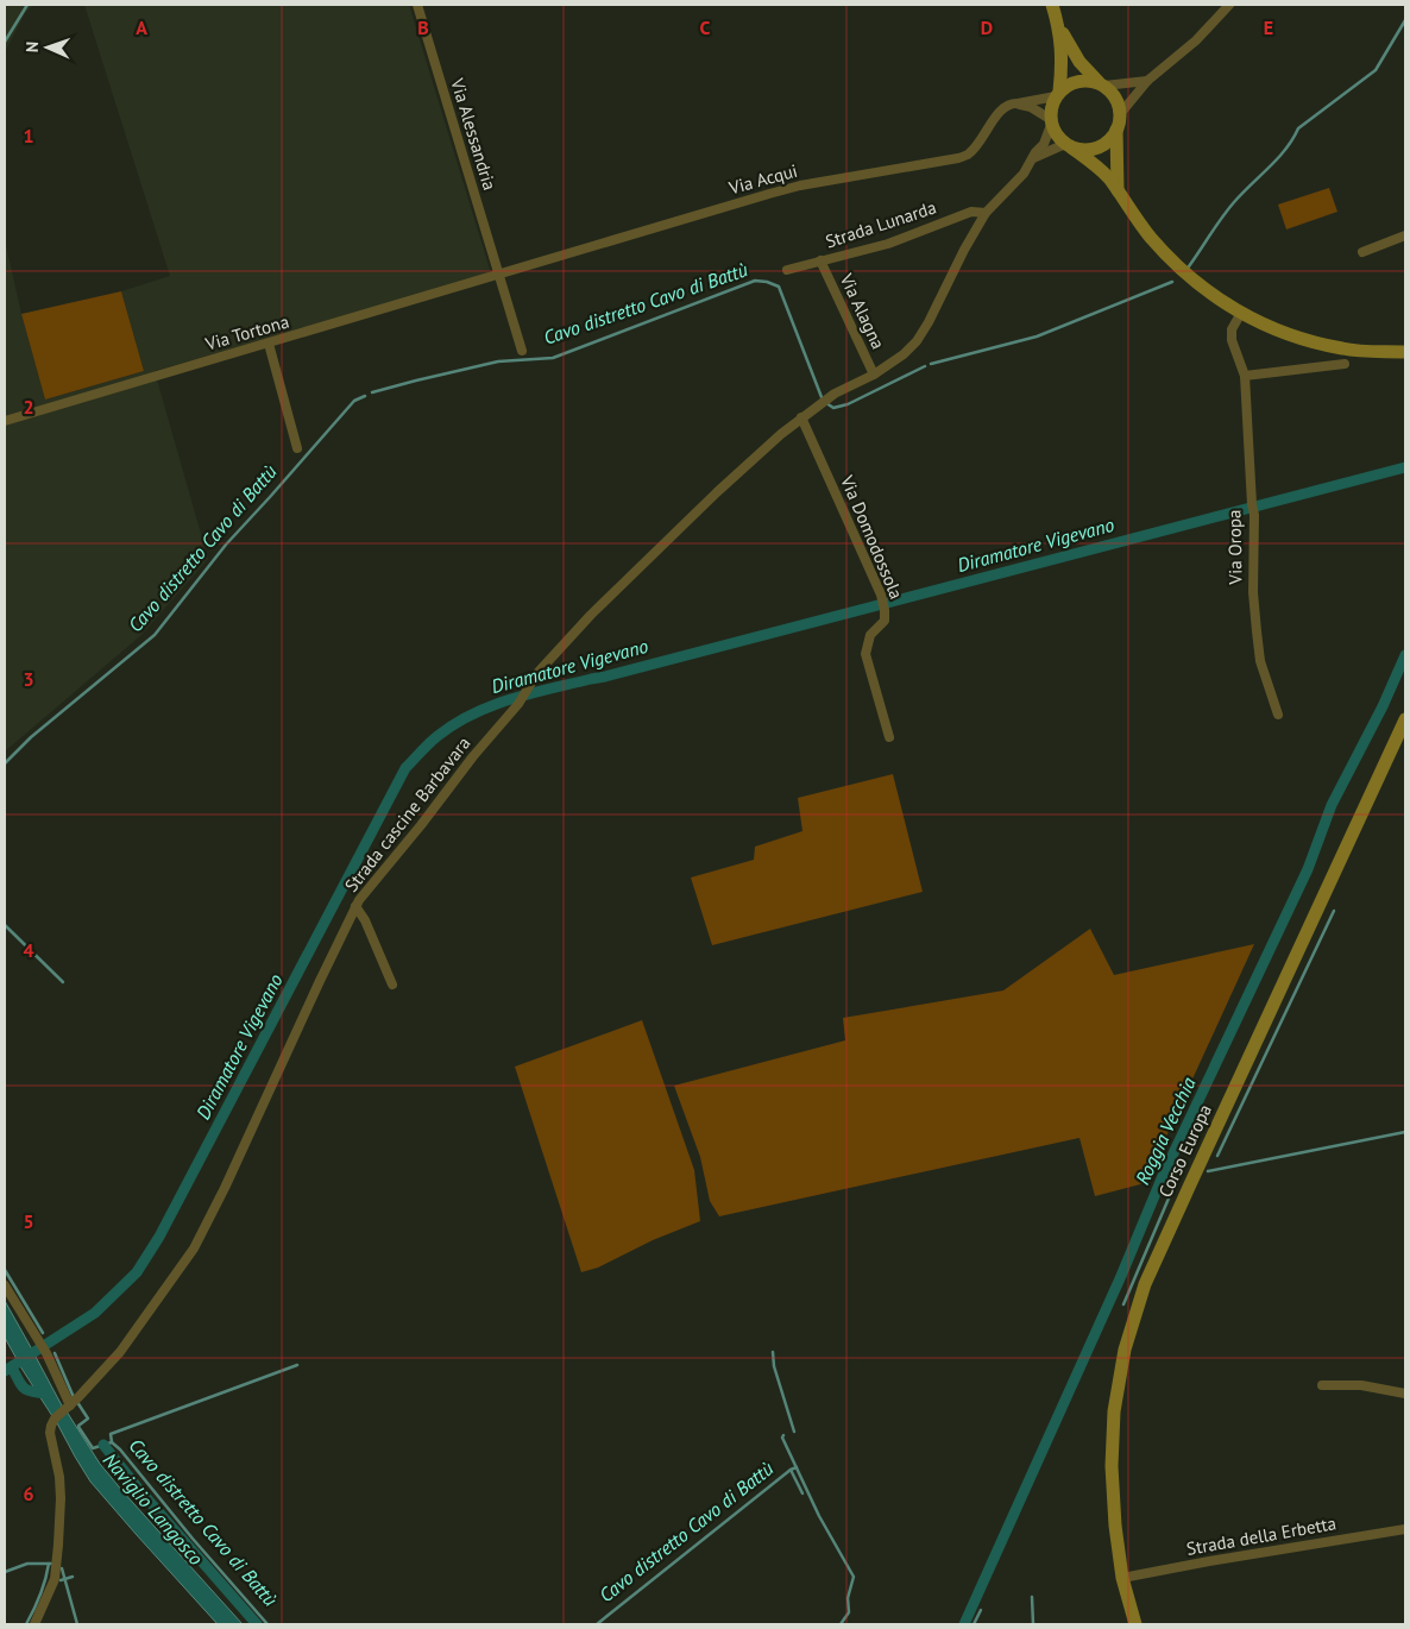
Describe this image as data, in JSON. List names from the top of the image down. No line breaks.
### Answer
{"streets":{"main road":["Corso Europa"],"street":["Via Alessandria","Via Acqui","Strada Lunarda","Via Alagna","Via Tortona","Via Domodossola","Via Oropa","Strada cascine Barbavara","Strada della Erbetta"]},"crossings":[["Via Alessandria","Via Acqui"],["Via Alessandria","Via Tortona"],["Via Acqui","Via Tortona"],["Via Acqui","Strada cascine Barbavara"],["Strada Lunarda","Via Alagna"],["Strada Lunarda","Strada cascine Barbavara"],["Via Alagna","Strada cascine Barbavara"],["Via Domodossola","Strada cascine Barbavara"],["Corso Europa","Strada della Erbetta"]],"water":["Cavo distretto Cavo di Battù","Diramatore Vigevano","Roggia Vecchia","Naviglio Langosco"],"north":"left","grid":{"columns":["A","B","C","D","E"],"rows":["1","2","3","4","5","6"]}}
